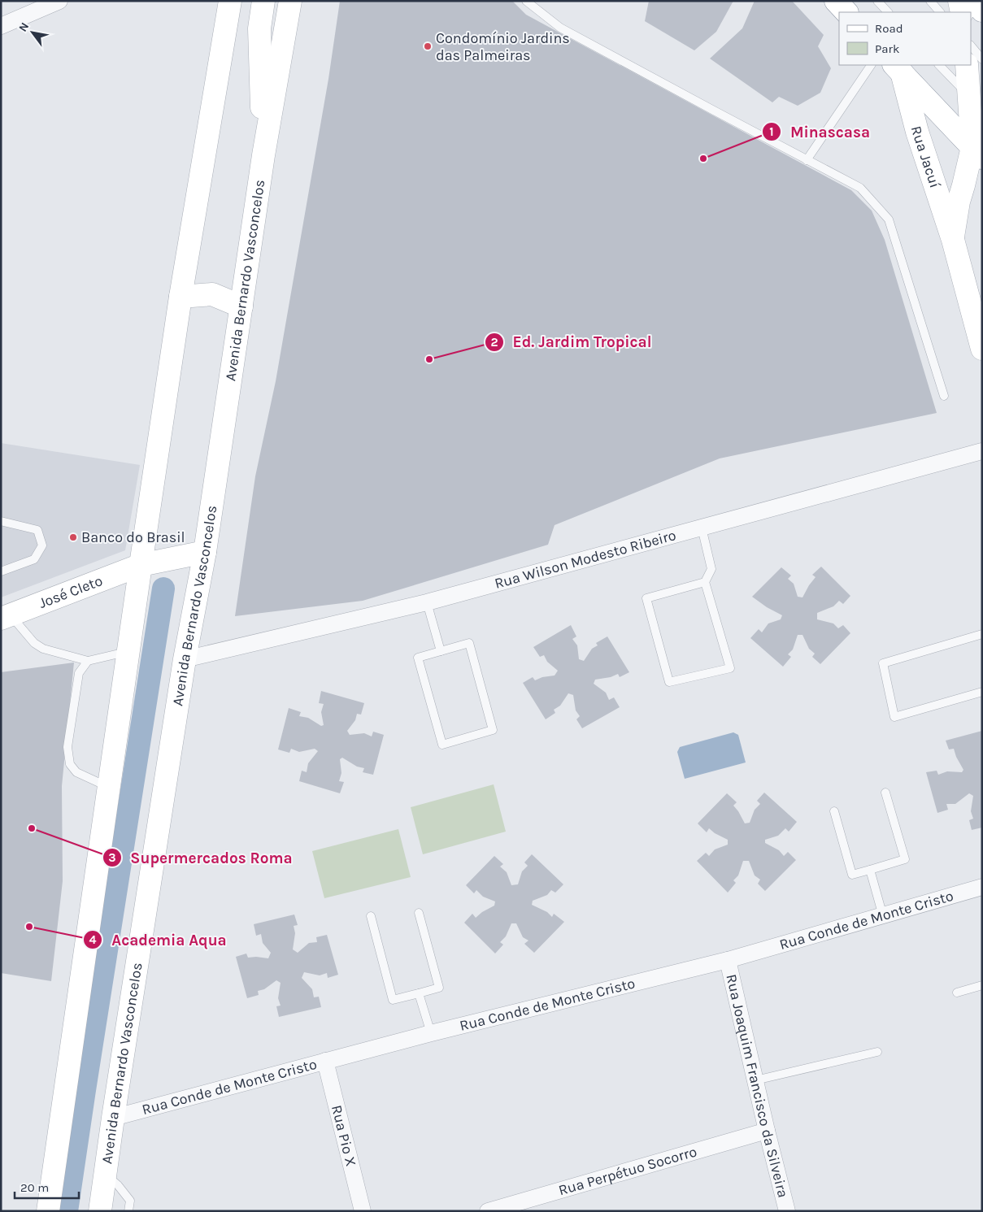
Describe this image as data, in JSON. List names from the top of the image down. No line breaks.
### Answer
{"streets":{"main road":["Rua Jacuí","Avenida Bernardo Vasconcelos","José Cleto"],"street":["Rua Wilson Modesto Ribeiro","Rua Conde de Monte Cristo","Rua Joaquim Francisco da Silveira","Rua Pio X","Rua Perpétuo Socorro"]},"crossings":[["Avenida Bernardo Vasconcelos","Rua Wilson Modesto Ribeiro"],["Avenida Bernardo Vasconcelos","José Cleto"],["Avenida Bernardo Vasconcelos","Rua Conde de Monte Cristo"],["Rua Conde de Monte Cristo","Rua Joaquim Francisco da Silveira"],["Rua Conde de Monte Cristo","Rua Pio X"],["Rua Joaquim Francisco da Silveira","Rua Perpétuo Socorro"]],"places":["Condomínio Jardins das Palmeiras","Minascasa","Ed. Jardim Tropical","Banco do Brasil","Supermercados Roma","Academia Aqua"],"legend":["Road","Park"],"scale_bar":"20 m","north":"top left"}
